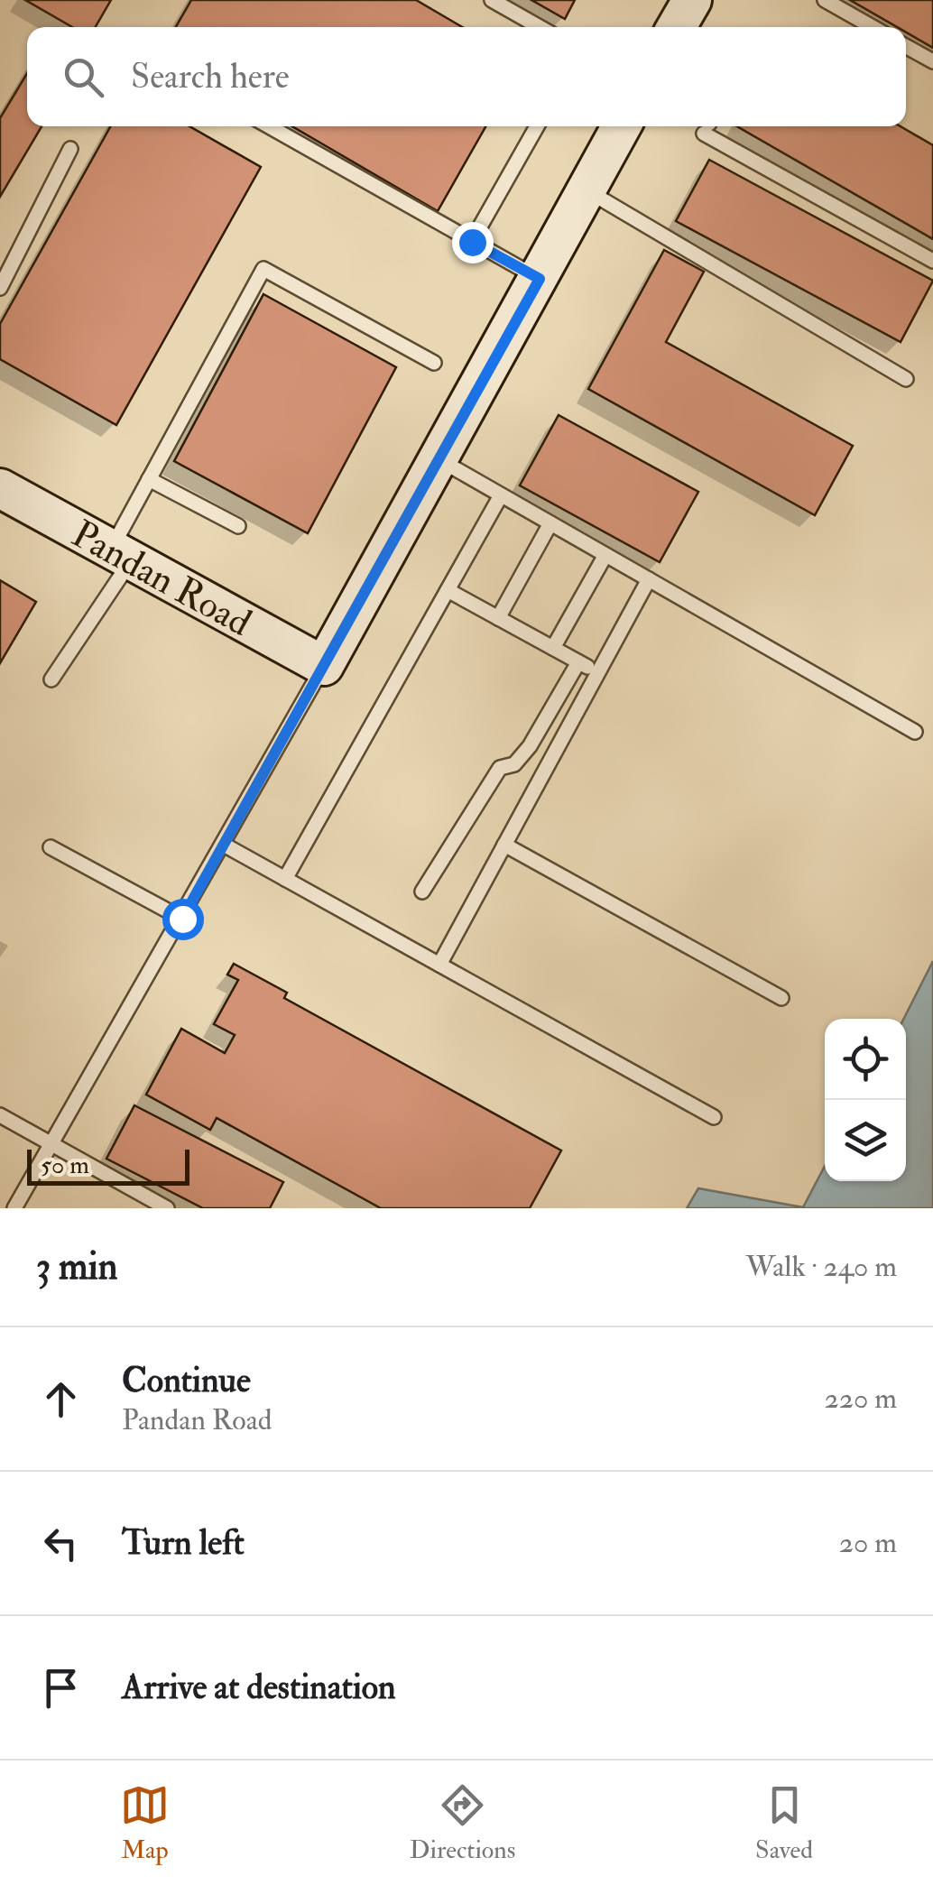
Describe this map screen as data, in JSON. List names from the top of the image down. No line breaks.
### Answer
{"streets":{"street":["Pandan Road"]},"scale_bar":"50 m","page":{"search":"Search here","scale":"50 m","heading":["3 min","Walk · 240 m"],"list":[["Continue","Pandan Road","220 m"],["Turn left","20 m"],"Arrive at destination"],"nav":["Map","Directions","Saved"]}}
